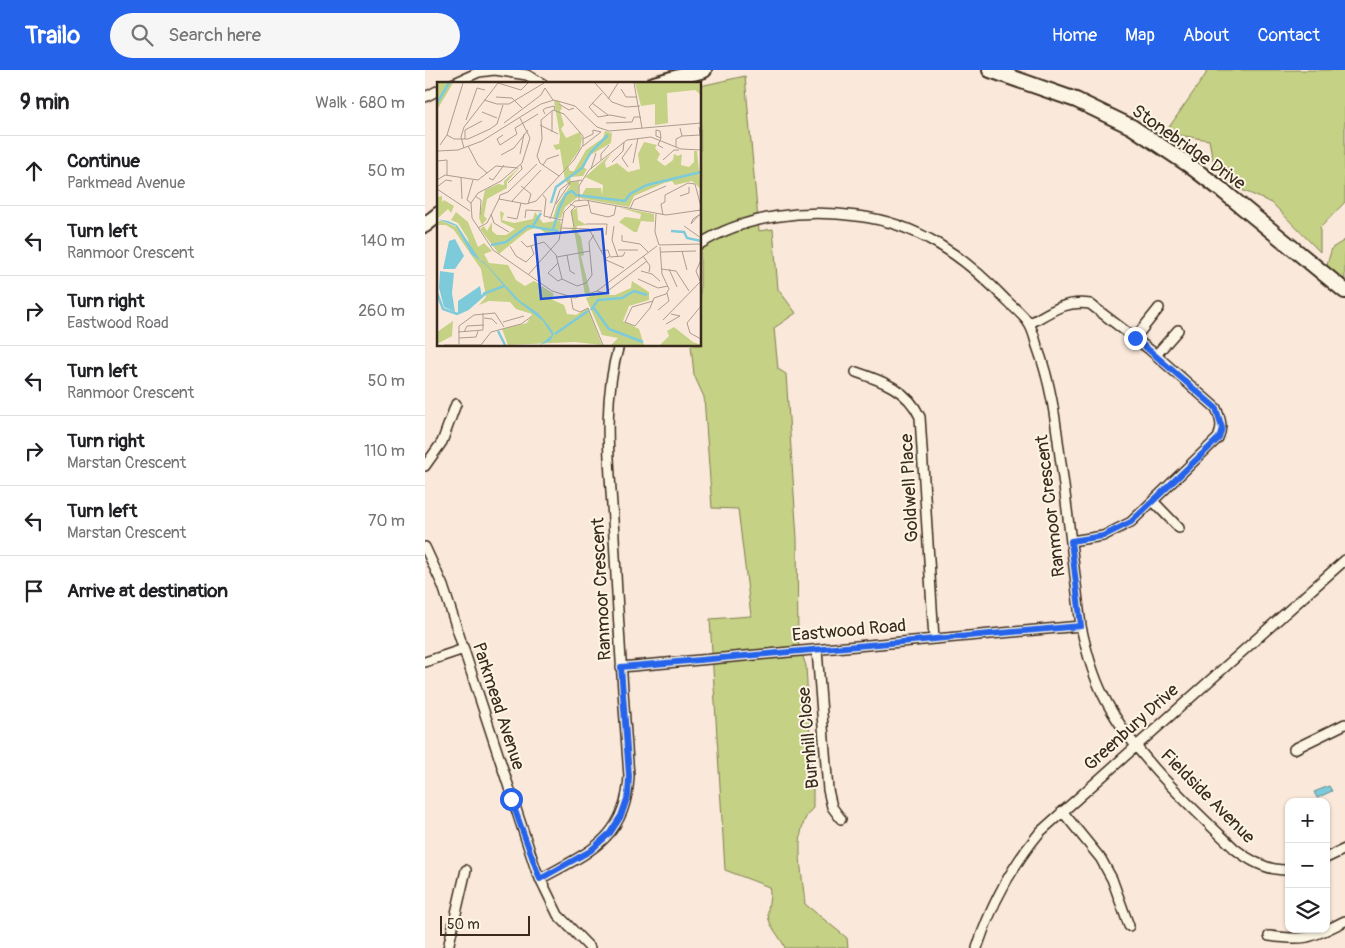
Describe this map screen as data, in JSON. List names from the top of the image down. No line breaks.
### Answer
{"streets":{"street":["Stonebridge Drive","Goldwell Place","Ranmoor Crescent","Eastwood Road","Parkmead Avenue","Greenbury Drive","Burnhill Close","Fieldside Avenue"]},"crossings":[["Goldwell Place","Eastwood Road"],["Ranmoor Crescent","Eastwood Road"],["Ranmoor Crescent","Parkmead Avenue"],["Ranmoor Crescent","Greenbury Drive"],["Ranmoor Crescent","Fieldside Avenue"],["Eastwood Road","Burnhill Close"],["Greenbury Drive","Fieldside Avenue"]],"scale_bar":"50 m","page":{"header":"Trailo","search":"Search here","nav":["Home","Map","About","Contact"],"heading":["9 min","Walk · 680 m"],"list":[["Continue","Parkmead Avenue","50 m"],["Turn left","Ranmoor Crescent","140 m"],["Turn right","Eastwood Road","260 m"],["Turn left","Ranmoor Crescent","50 m"],["Turn right","Marstan Crescent","110 m"],["Turn left","Marstan Crescent","70 m"],"Arrive at destination"],"map_buttons":["+","−"],"scale":"50 m"}}
